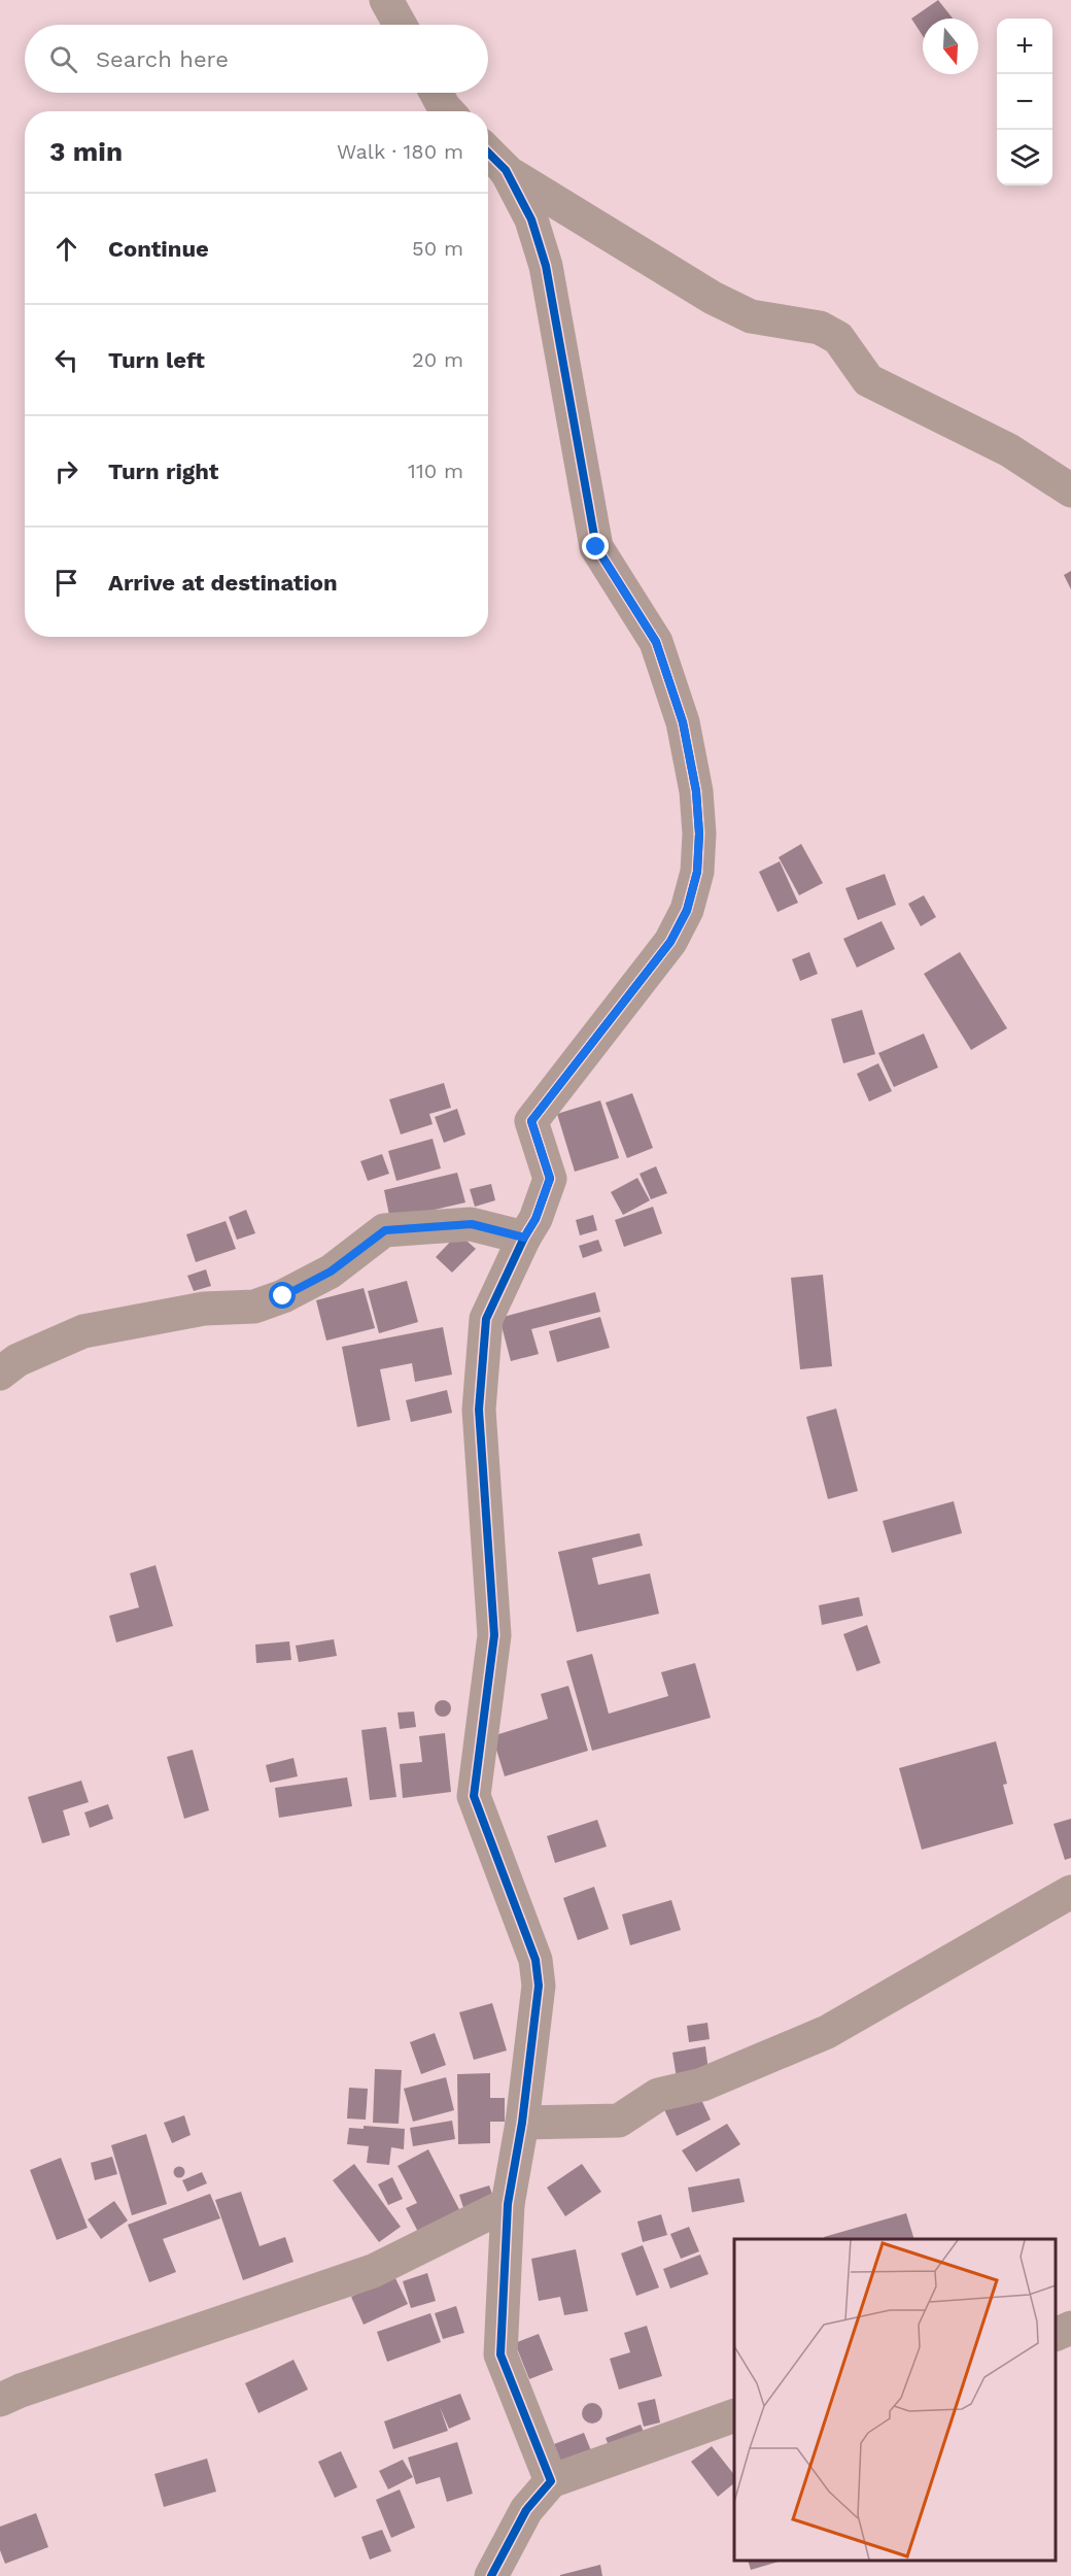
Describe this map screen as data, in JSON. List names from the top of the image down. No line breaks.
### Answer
{"north":"bottom","page":{"map_buttons":["+","−"],"search":"Search here","heading":["3 min","Walk · 180 m"],"list":[["Continue","50 m"],["Turn left","20 m"],["Turn right","110 m"],"Arrive at destination"]}}
